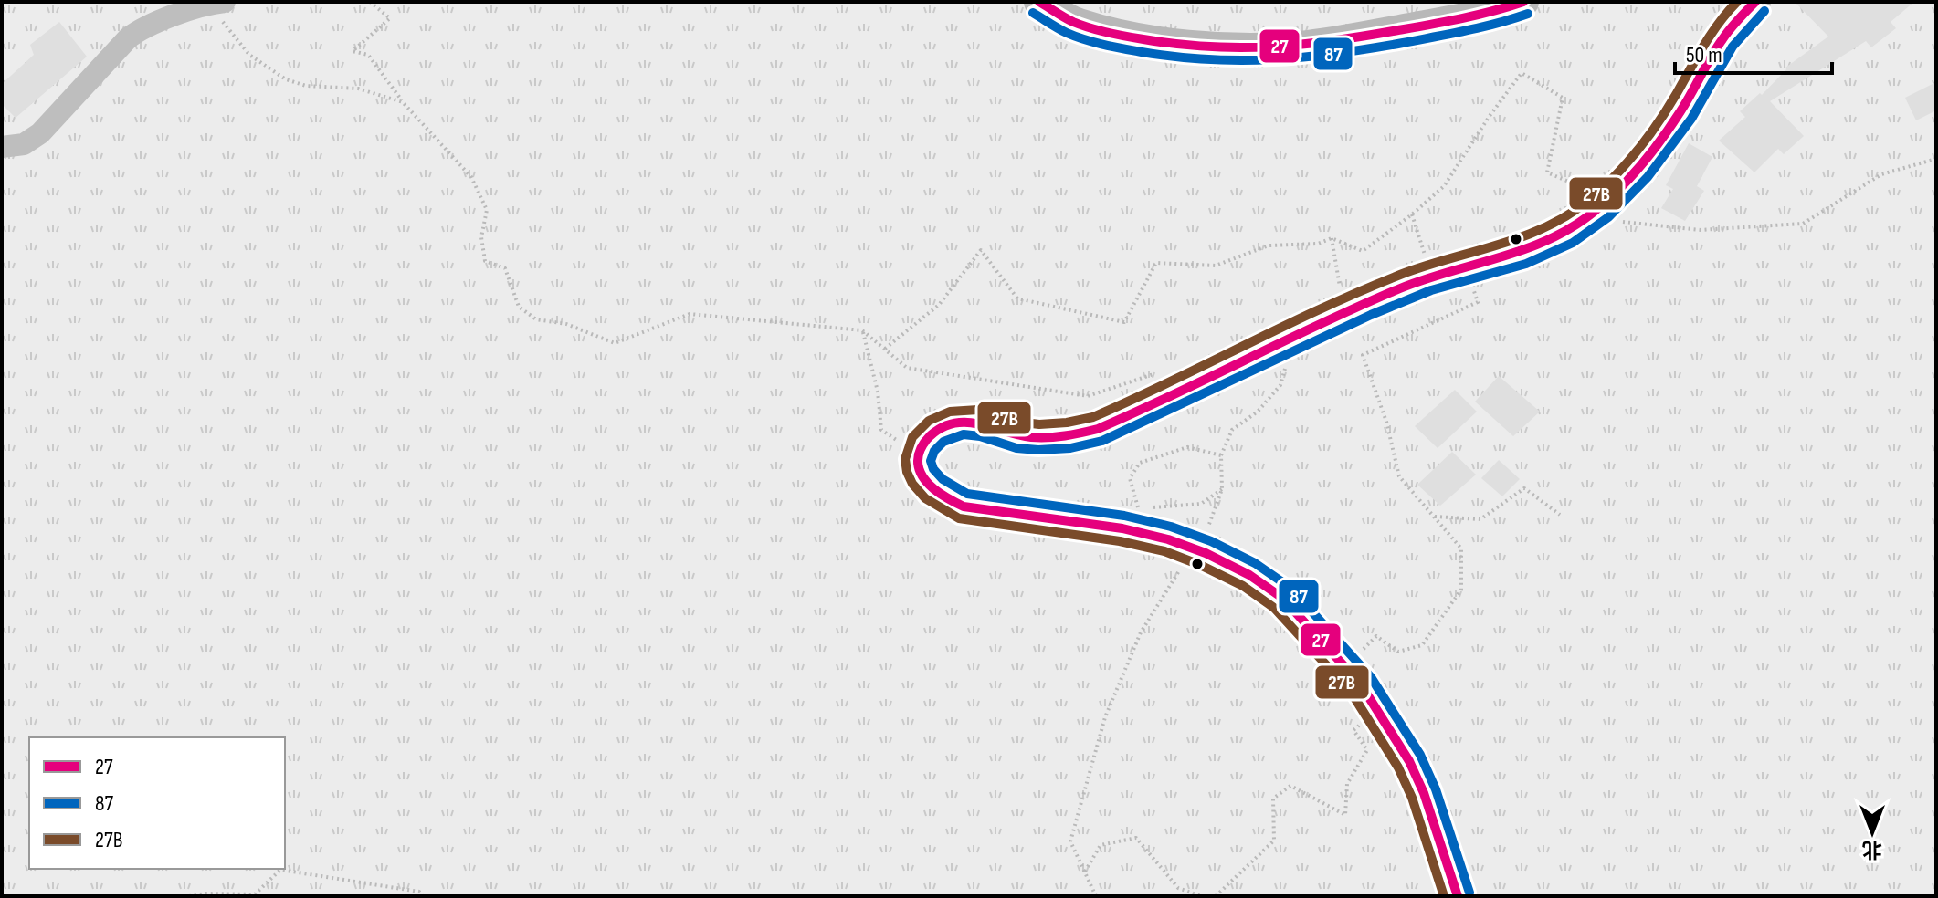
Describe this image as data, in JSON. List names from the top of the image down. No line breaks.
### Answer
{"lines":["transit line 27","transit line 27B","transit line 87"],"legend":["27","87","27B"],"scale_bar":"50 m","north":"bottom"}
